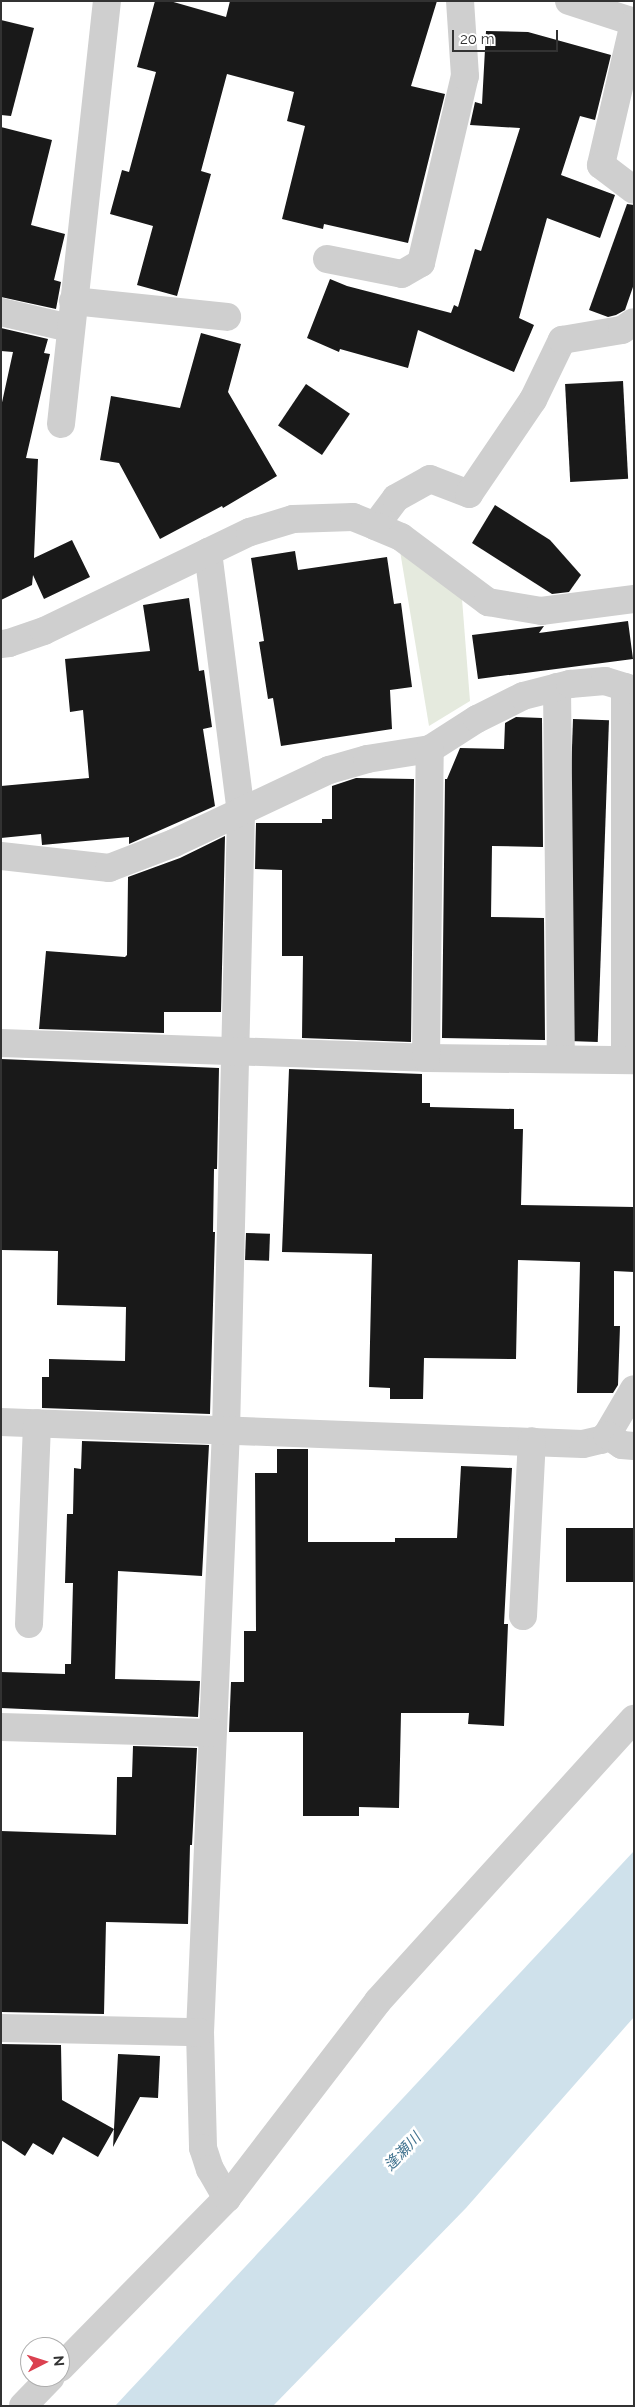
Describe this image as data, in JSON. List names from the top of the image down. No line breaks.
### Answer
{"water":["逢瀬川"],"scale_bar":"20 m","north":"right"}
